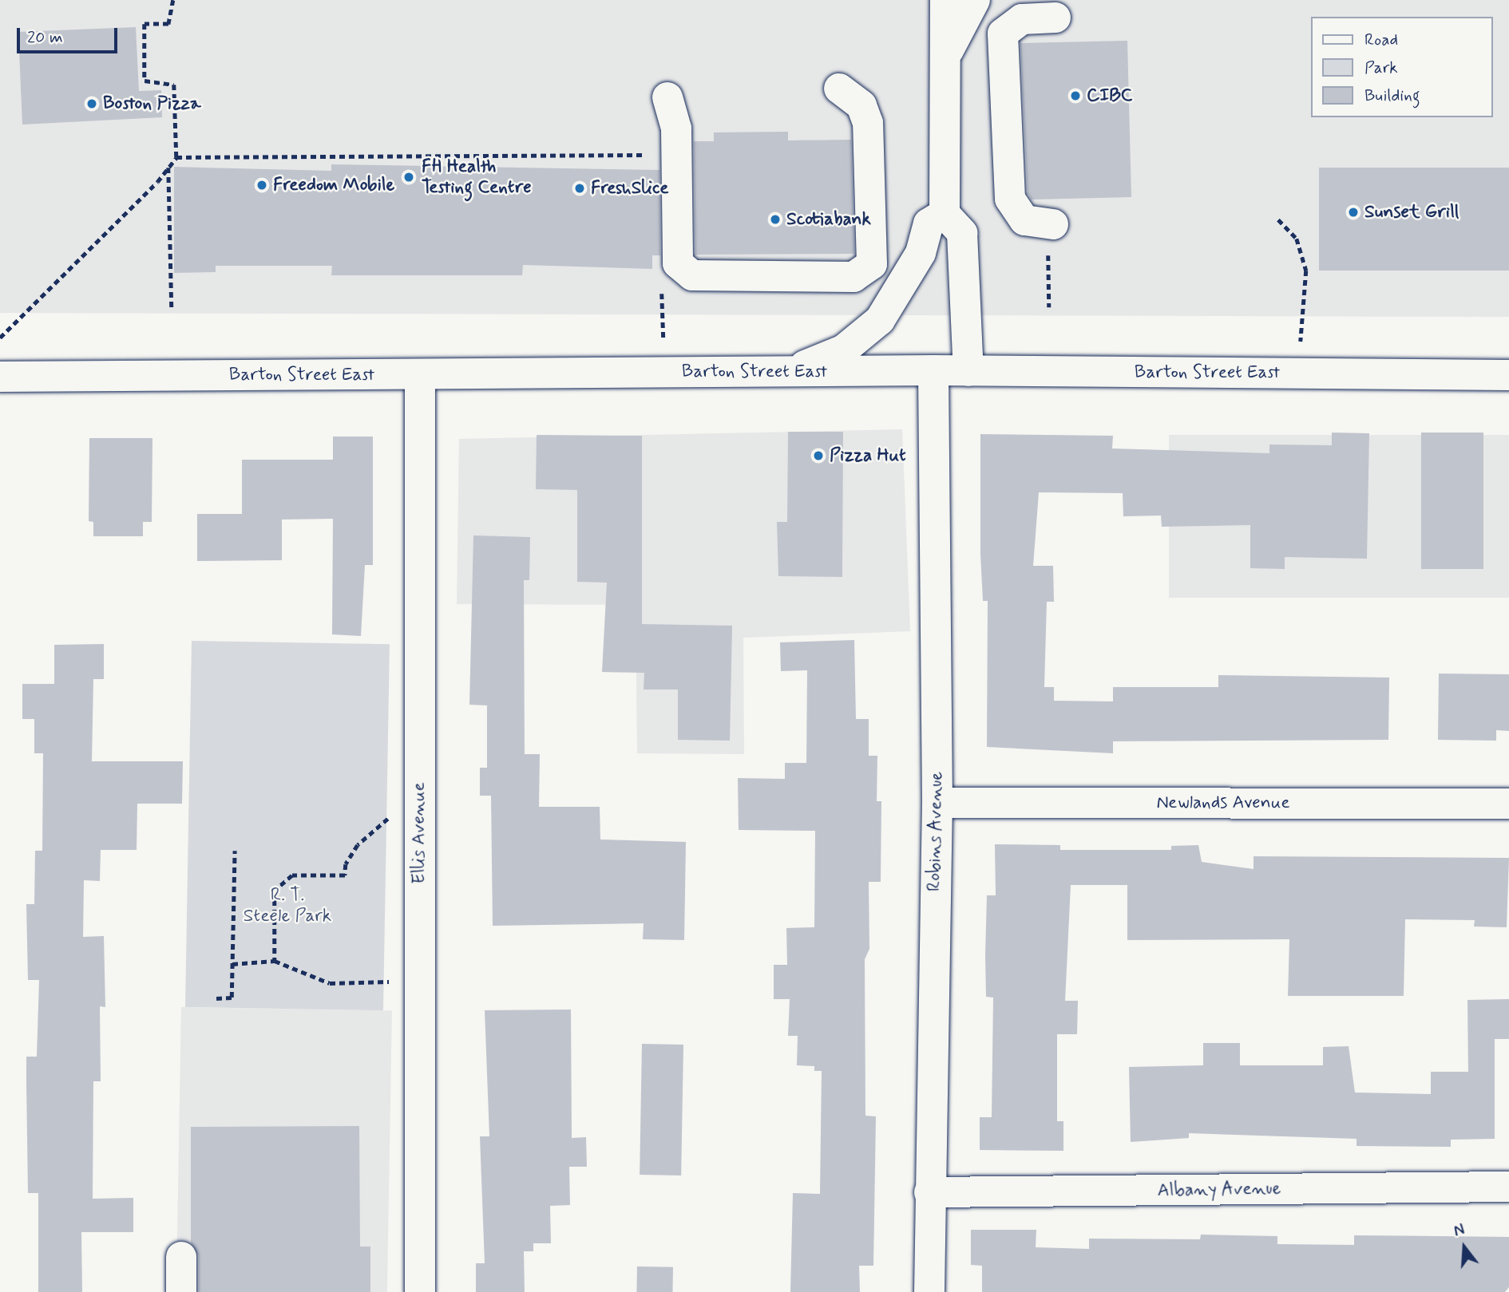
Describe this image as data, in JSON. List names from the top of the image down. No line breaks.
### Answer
{"streets":{"street":["Barton Street East","Newlands Avenue","Robins Avenue","Ellis Avenue","Albany Avenue"]},"crossings":[["Barton Street East","Robins Avenue"],["Barton Street East","Ellis Avenue"],["Newlands Avenue","Robins Avenue"],["Robins Avenue","Albany Avenue"]],"parks":["R. T. Steele Park"],"places":["CIBC","Boston Pizza","FH Health Testing Centre","Freedom Mobile","FreshSlice","Sunset Grill","Scotiabank","Pizza Hut"],"legend":["Road","Park","Building"],"scale_bar":"20 m","north":"top"}
